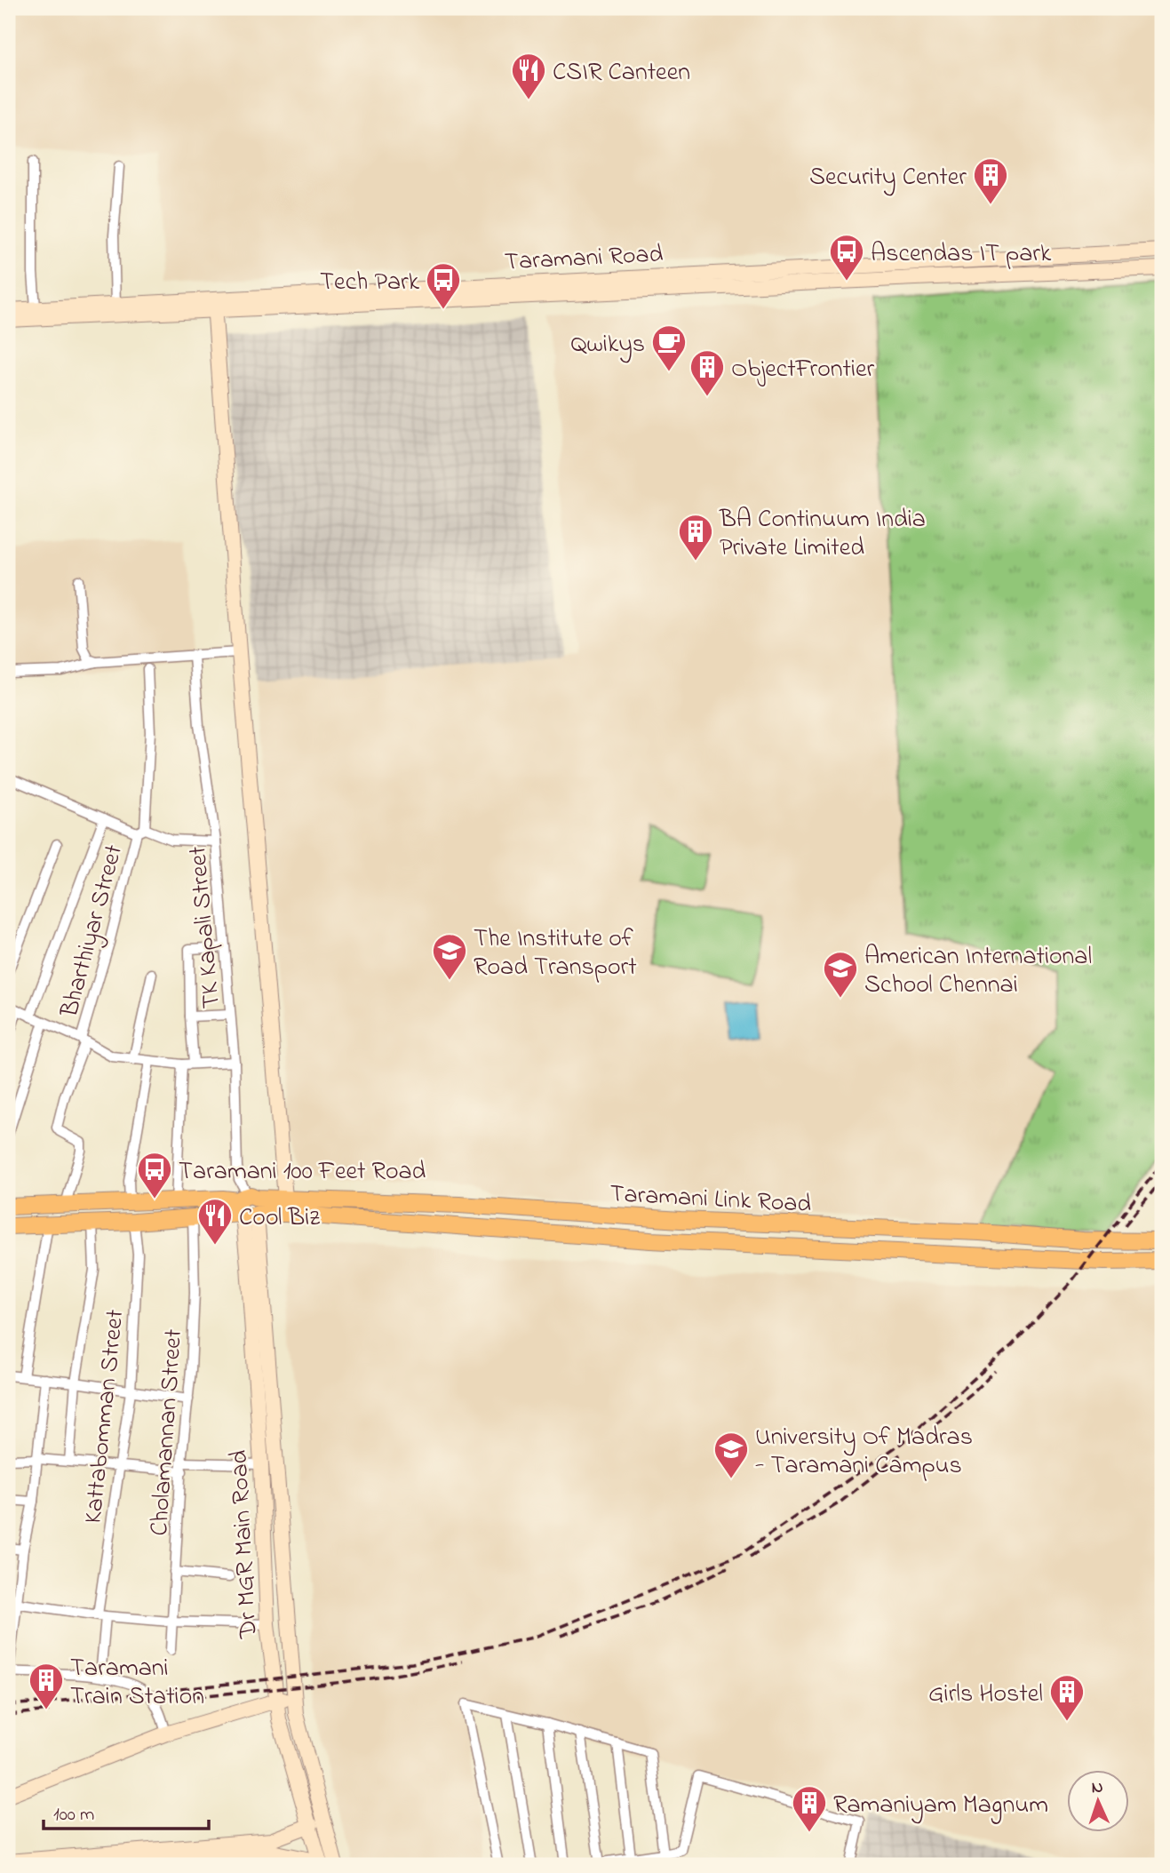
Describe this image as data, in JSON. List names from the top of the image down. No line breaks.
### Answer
{"streets":{"main road":["Taramani Link Road"],"street":["Taramani Road","TK Kapali Street","Bharthiyar Street","Kattabomman Street","Cholamannan Street","Dr MGR Main Road"]},"crossings":[["TK Kapali Street","Taramani Link Road"],["TK Kapali Street","Dr MGR Main Road"],["Taramani Link Road","Dr MGR Main Road"]],"places":{"restaurant":["CSIR Canteen","Cool Biz"],"building":["Security Center","ObjectFrontier","BA Continuum India Private Limited","Taramani Train Station","Girls Hostel","Ramaniyam Magnum"],"bus stop":["Ascendas IT park","Tech Park","Taramani 100 Feet Road"],"cafe":["Qwikys"],"school or university":["The Institute of Road Transport","American International School Chennai","University Of Madras - Taramani Campus"]},"scale_bar":"100 m","north":"top"}
